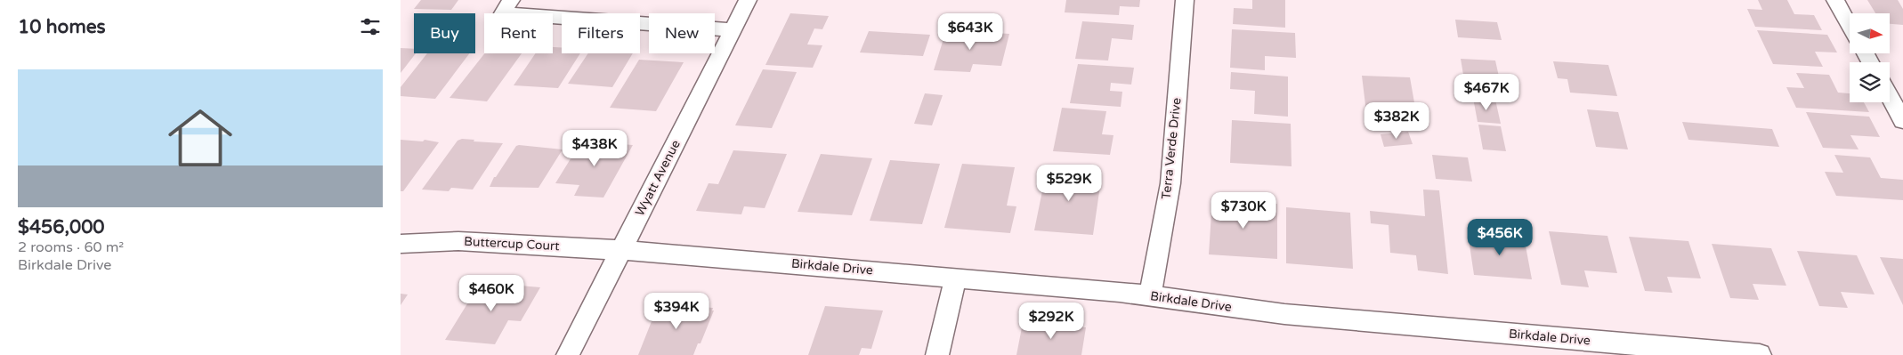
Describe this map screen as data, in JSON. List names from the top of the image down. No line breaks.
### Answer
{"streets":{"street":["Terra Verde Drive","Wyatt Avenue","Buttercup Court","Birkdale Drive"]},"crossings":[["Terra Verde Drive","Birkdale Drive"],["Wyatt Avenue","Buttercup Court"],["Wyatt Avenue","Birkdale Drive"],["Buttercup Court","Birkdale Drive"]],"north":"right","page":{"heading":"10 homes","price":["$643K","$467K","$382K","$438K","$529K","$730K","$456K","$460K","$394K","$292K"],"chip":["Buy","Rent","Filters","New"],"list":[{"name":"$456,000","note":"2 rooms · 60 m² · Birkdale Drive"}]}}
